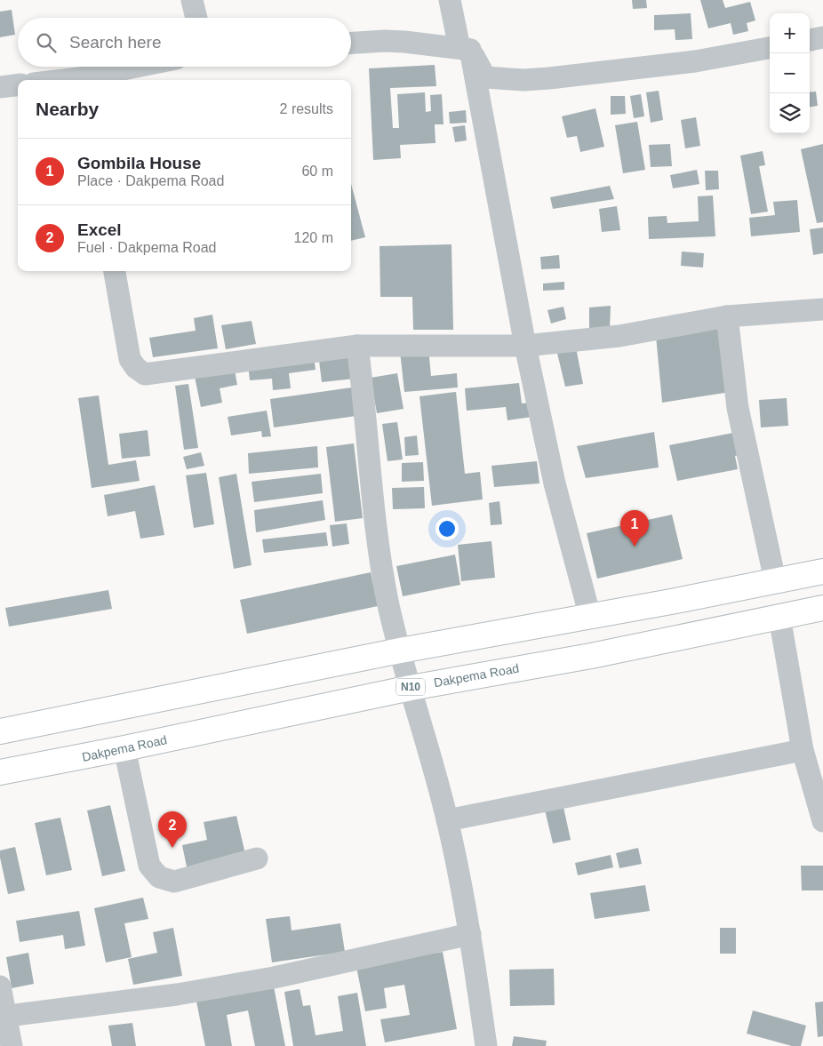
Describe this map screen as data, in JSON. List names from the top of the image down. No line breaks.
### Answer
{"streets":{"highway":["Dakpema Road","N10"]},"page":{"map_buttons":["+","−"],"search":"Search here","heading":["Nearby","2 results"],"list":[{"mark":"1","name":"Gombila House","note":"Place · Dakpema Road","value":"60 m"},{"mark":"2","name":"Excel","note":"Fuel · Dakpema Road","value":"120 m"}],"pins":["1","2"]}}
